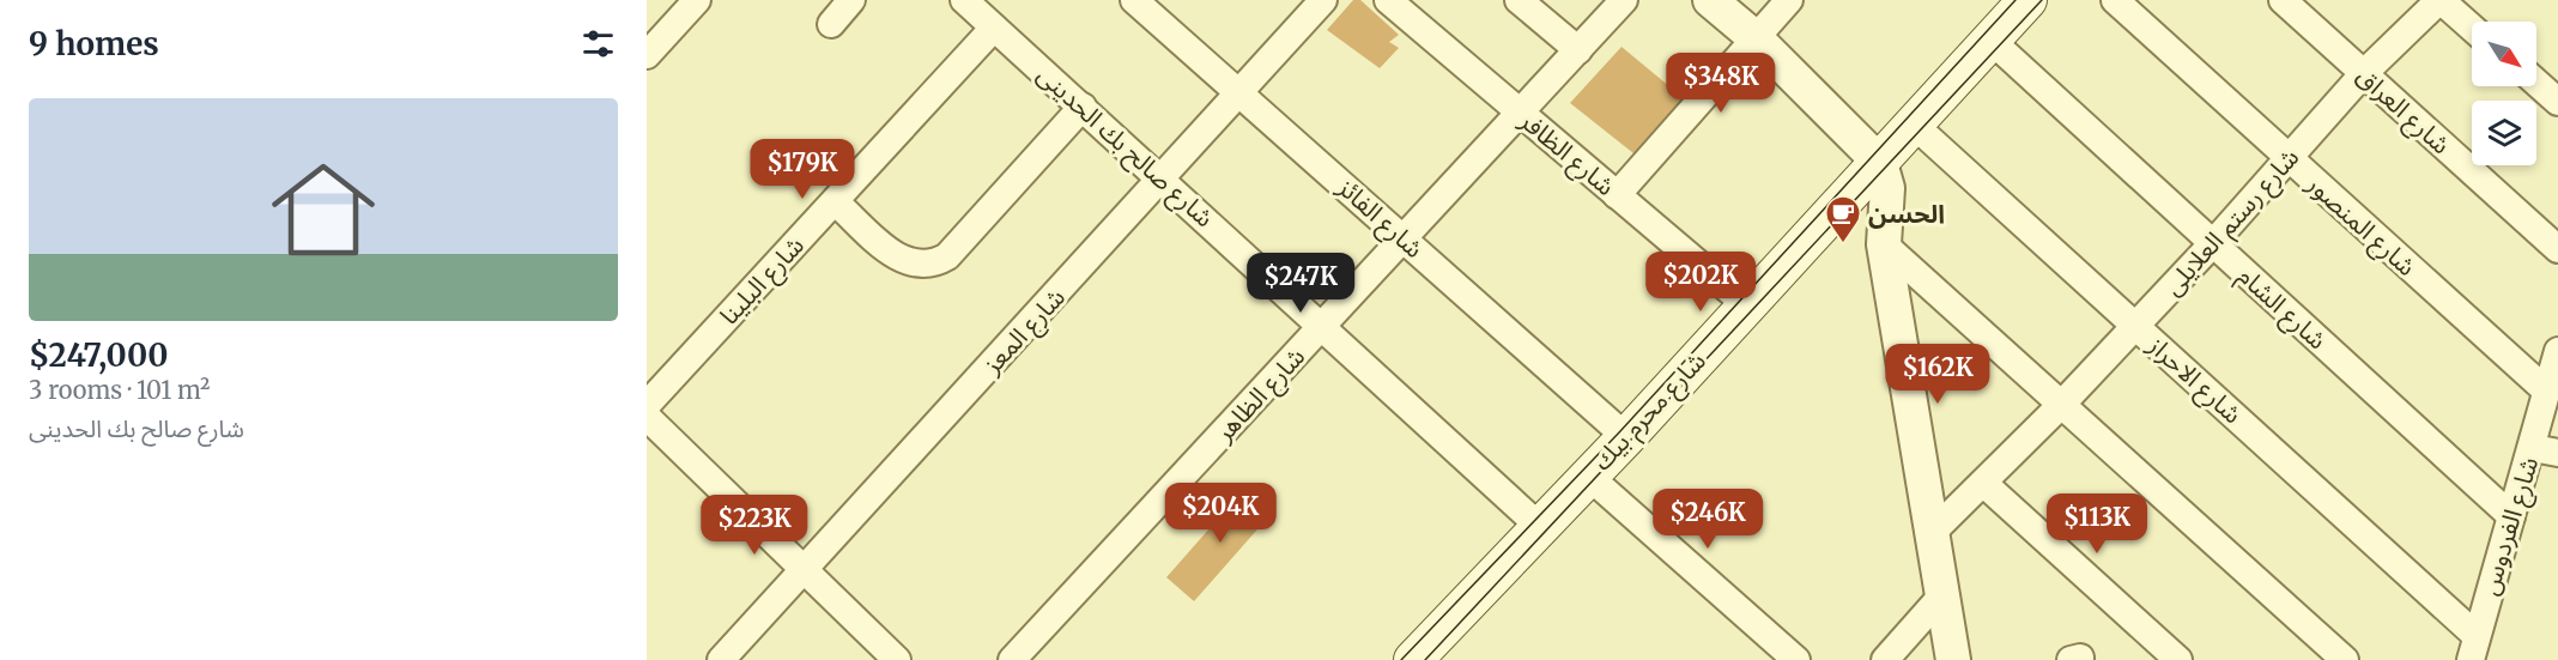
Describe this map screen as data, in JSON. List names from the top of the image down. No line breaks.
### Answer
{"streets":{"main road":["شارع محرم بيك"],"street":["شارع العراق","شارع صالح بك الحدينى","شارع الظافر","شارع الفائز","شارع رستم العلايلى","شارع المنصور","شارع البلينا","شارع الشام","شارع المعز","شارع الاحراز","شارع الظاهر","شارع الفردوس"]},"crossings":[["شارع العراق","شارع رستم العلايلى"],["شارع صالح بك الحدينى","شارع البلينا"],["شارع صالح بك الحدينى","شارع المعز"],["شارع صالح بك الحدينى","شارع الظاهر"],["شارع صالح بك الحدينى","شارع محرم بيك"],["شارع الظافر","شارع الظاهر"],["شارع الظافر","شارع محرم بيك"],["شارع الفائز","شارع المعز"],["شارع الفائز","شارع الظاهر"],["شارع الفائز","شارع محرم بيك"],["شارع رستم العلايلى","شارع المنصور"],["شارع رستم العلايلى","شارع الشام"],["شارع رستم العلايلى","شارع الاحراز"],["شارع المنصور","شارع الفردوس"],["شارع الشام","شارع محرم بيك"],["شارع الشام","شارع الفردوس"],["شارع الاحراز","شارع محرم بيك"],["شارع الاحراز","شارع الفردوس"]],"places":{"cafe":["الحسن"]},"north":"bottom right","page":{"heading":"9 homes","price":["$348K","$179K","$202K","$247K","$162K","$204K","$246K","$113K","$223K"],"list":[{"name":"$247,000","note":"3 rooms · 101 m² · شارع صالح بك الحدينى"}]}}
